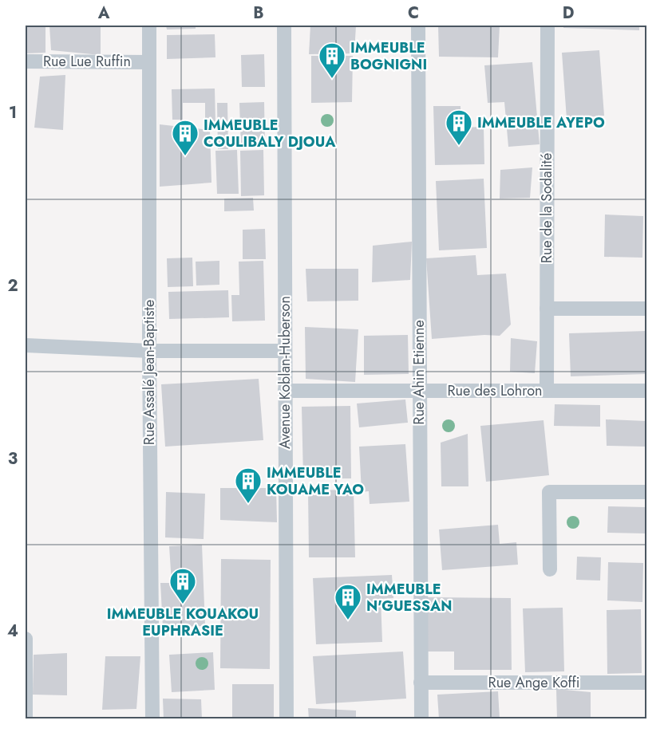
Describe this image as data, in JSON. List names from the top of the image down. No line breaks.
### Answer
{"streets":{"street":["Rue Lue Ruffin","Rue de la Sodalité","Rue Assalé Jean-Baptiste","Avenue Koblan-Huberson","Rue Ahin Etienne","Rue des Lohron","Rue Ange Koffi"]},"crossings":[["Rue Lue Ruffin","Rue Assalé Jean-Baptiste"],["Rue de la Sodalité","Rue des Lohron"],["Avenue Koblan-Huberson","Rue des Lohron"],["Rue Ahin Etienne","Rue des Lohron"],["Rue Ahin Etienne","Rue Ange Koffi"]],"places":{"building":["IMMEUBLE BOGNIGNI","IMMEUBLE AYEPO","IMMEUBLE COULIBALY DJOUA","IMMEUBLE KOUAME YAO","IMMEUBLE KOUAKOU EUPHRASIE","IMMEUBLE N'GUESSAN"]},"grid":{"columns":["A","B","C","D"],"rows":["1","2","3","4"]}}
